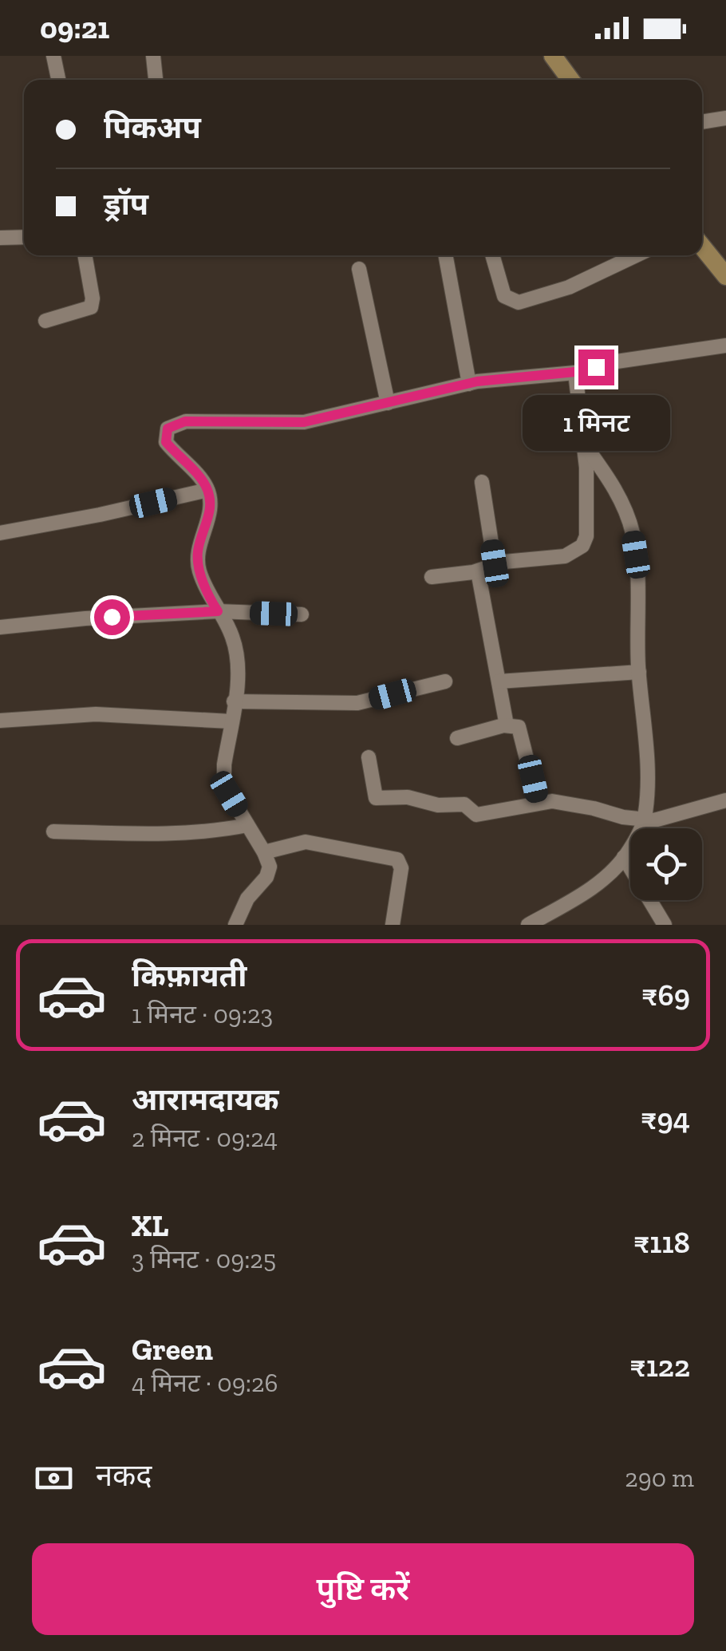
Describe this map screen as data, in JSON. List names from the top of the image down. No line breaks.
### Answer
{"page":{"status":"09:21","banner":["पिकअप","ड्रॉप"],"bubble":"1 मिनट","list":[{"name":"किफ़ायती","note":"1 मिनट · 09:23","value":"₹69"},{"name":"आरामदायक","note":"2 मिनट · 09:24","value":"₹94"},{"name":"XL","note":"3 मिनट · 09:25","value":"₹118"},{"name":"Green","note":"4 मिनट · 09:26","value":"₹122"}],"pay":["नकद","290 m"],"buttons":"पुष्टि करें"}}
